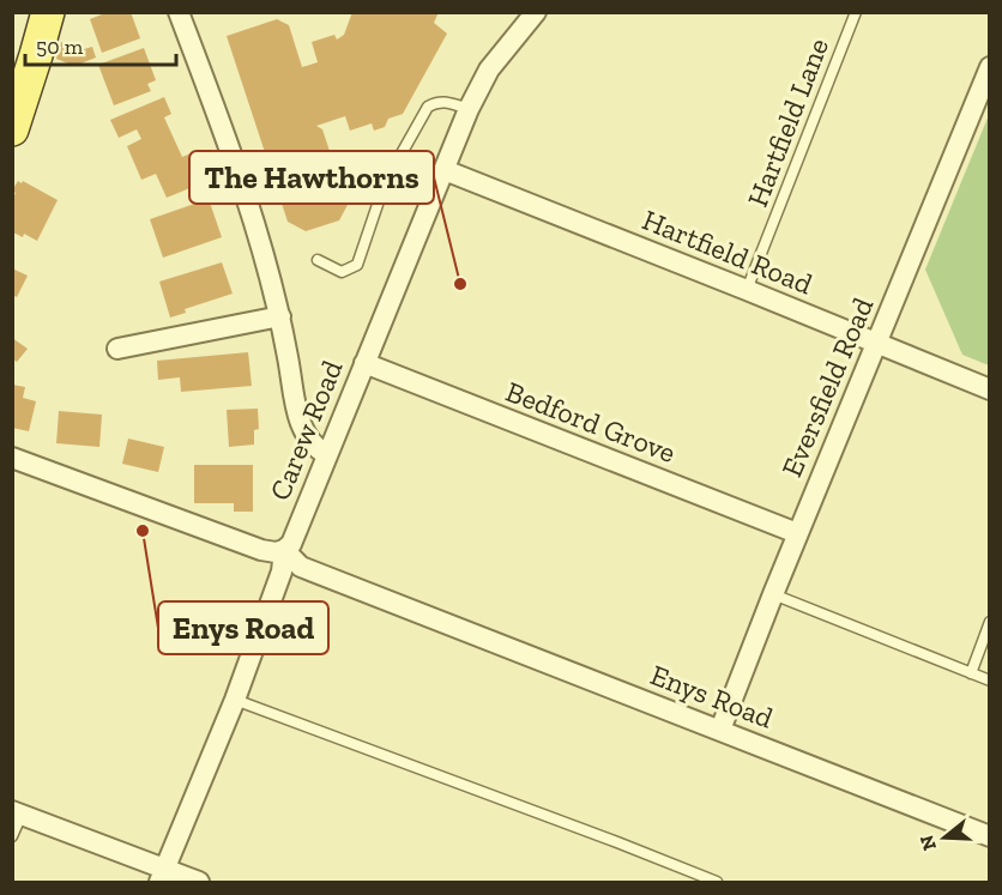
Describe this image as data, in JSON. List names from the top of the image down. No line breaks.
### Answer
{"streets":{"street":["Hartfield Road","Eversfield Road","Bedford Grove","Carew Road","Enys Road"],"lane":["Hartfield Lane"]},"crossings":[["Hartfield Lane","Hartfield Road"],["Hartfield Road","Eversfield Road"],["Hartfield Road","Carew Road"],["Eversfield Road","Bedford Grove"],["Eversfield Road","Enys Road"],["Bedford Grove","Carew Road"],["Carew Road","Enys Road"]],"places":["The Hawthorns","Enys Road"],"scale_bar":"50 m","north":"left"}
